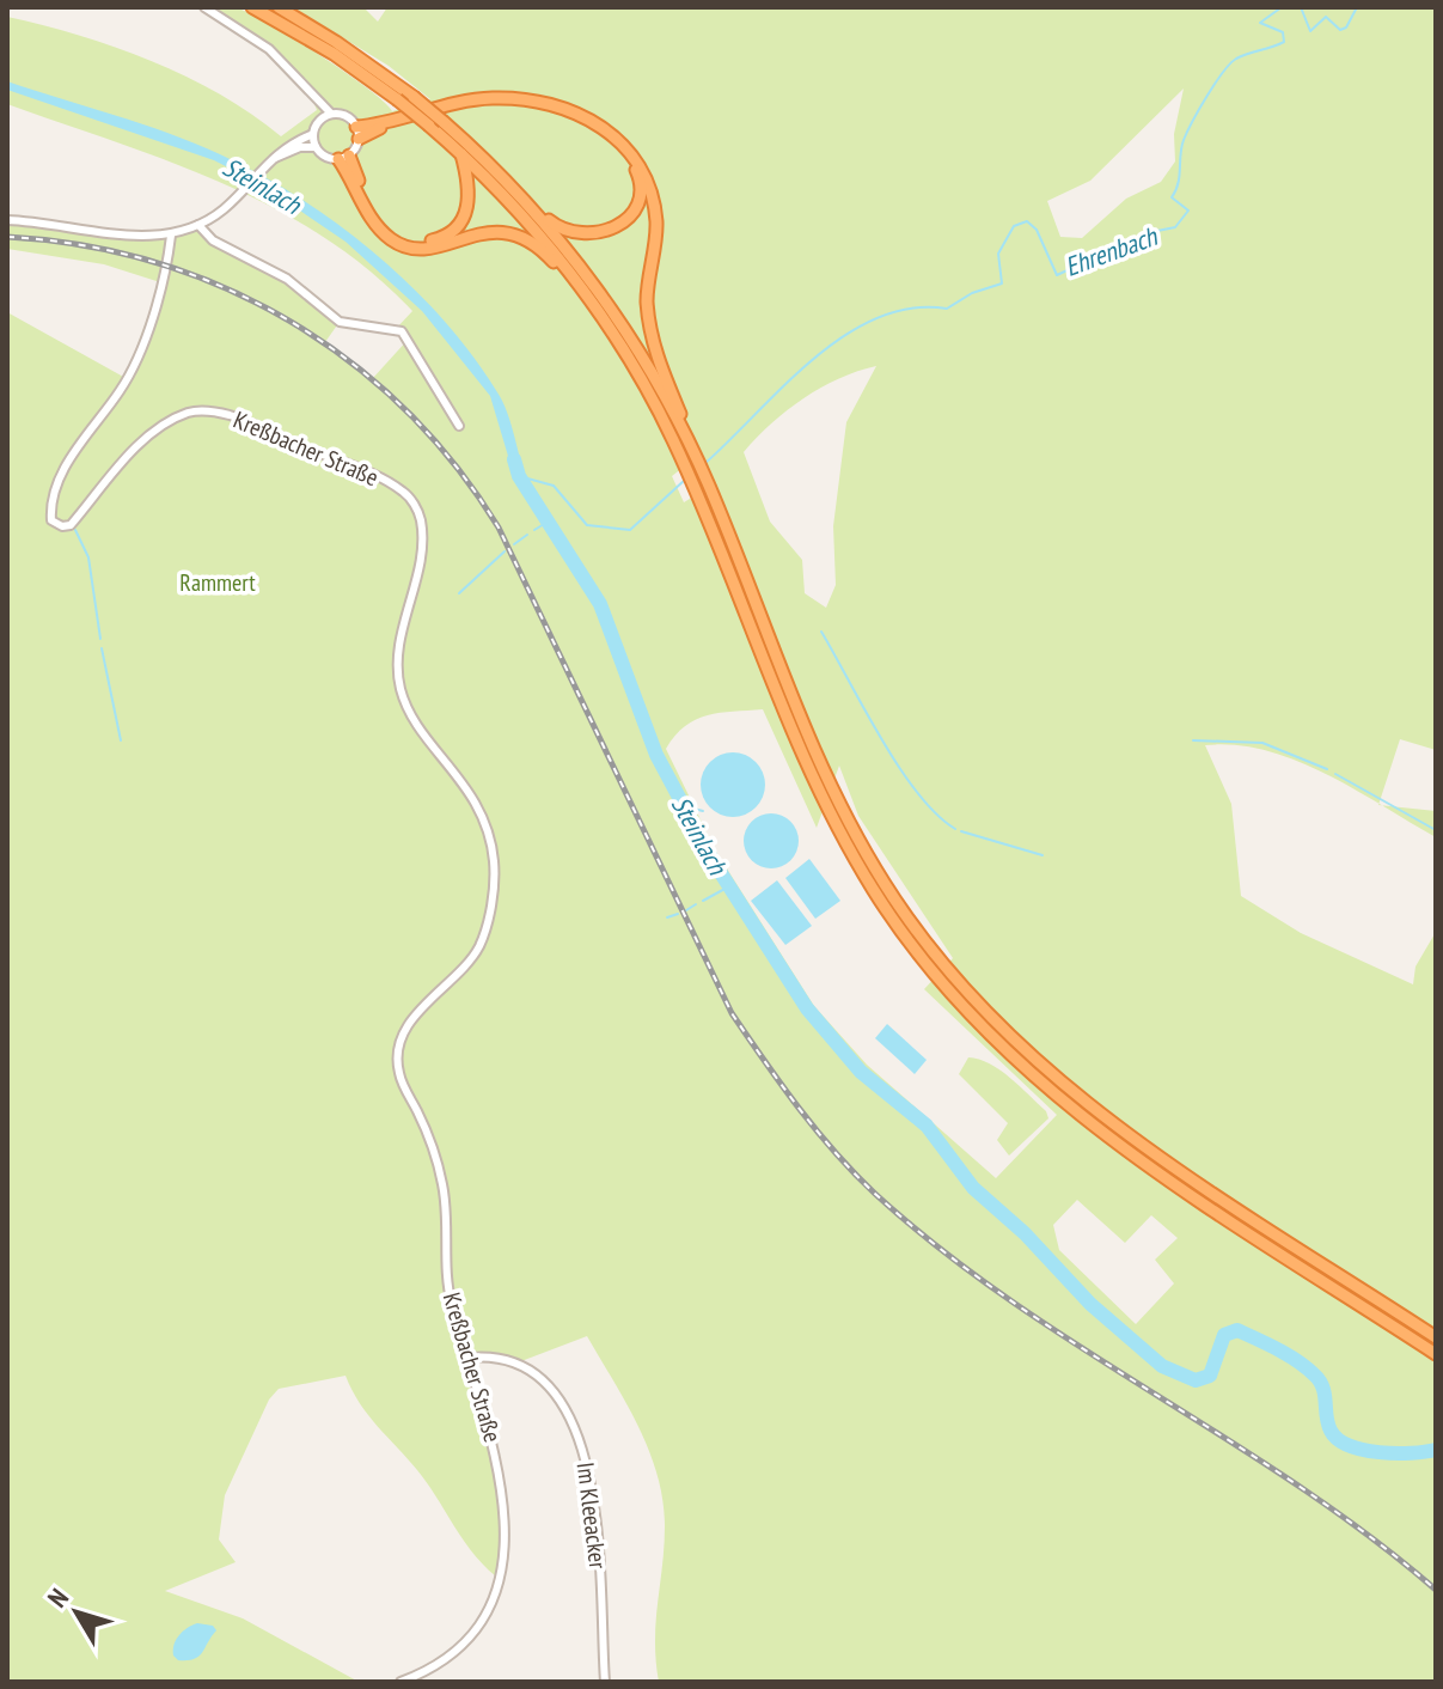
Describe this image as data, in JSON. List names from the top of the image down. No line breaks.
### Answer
{"streets":{"street":["Kreßbacher Straße","Im Kleeacker"]},"crossings":[["Kreßbacher Straße","Im Kleeacker"]],"water":["Steinlach","Ehrenbach"],"parks":["Rammert"],"north":"top left"}
